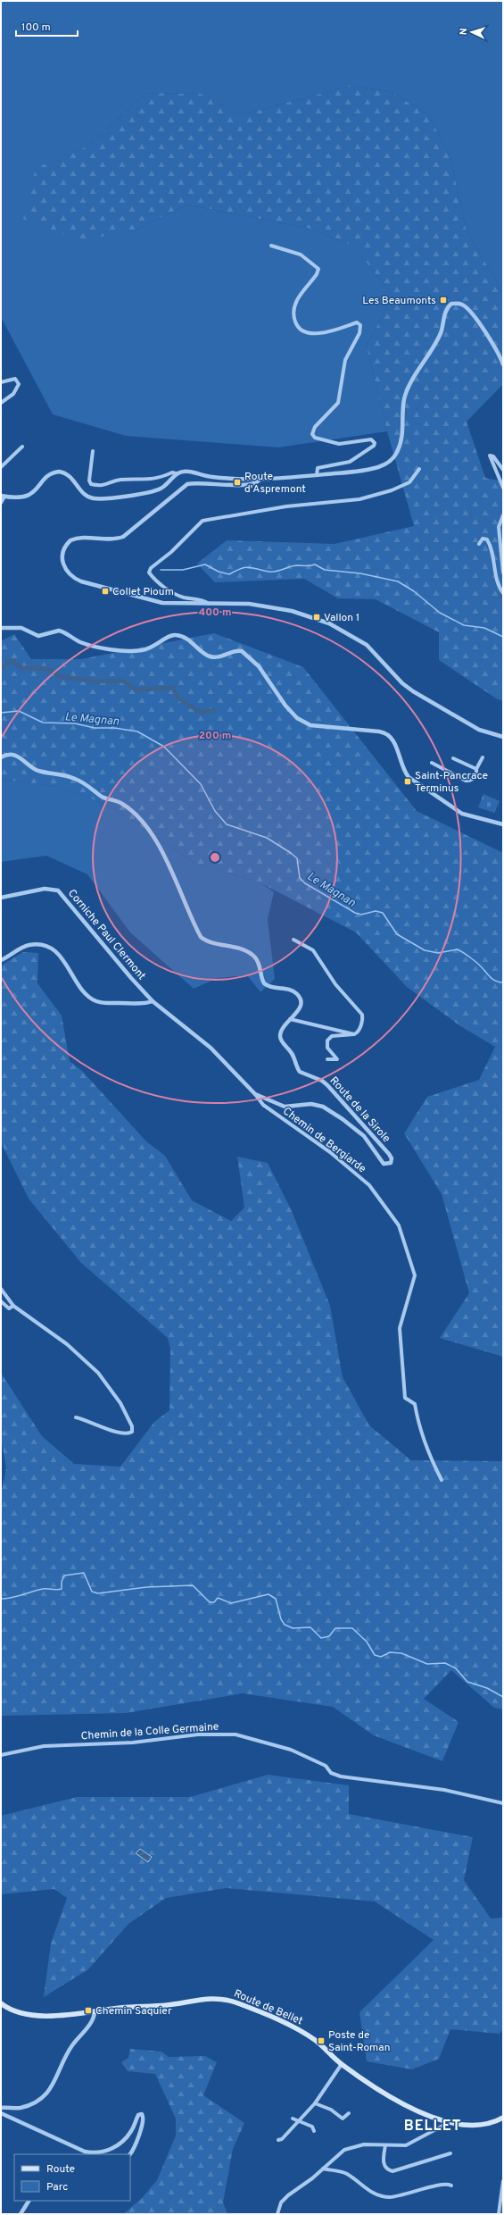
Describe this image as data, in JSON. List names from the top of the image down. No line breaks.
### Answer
{"streets":{"main road":["Route de Bellet"],"street":["Corniche Paul Clermont","Route de la Sirole","Chemin de Bergiarde","Chemin de la Colle Germaine"]},"crossings":[["Corniche Paul Clermont","Route de la Sirole"],["Route de la Sirole","Chemin de Bergiarde"]],"districts":["BELLET"],"water":["Le Magnan"],"places":{"transit":["Les Beaumonts","Route d'Aspremont","Collet Pioum","Vallon 1","Saint-Pancrace Terminus","Chemin Saquier","Poste de Saint-Roman"]},"legend":["Route","Parc"],"scale_bar":"100 m","north":"left","rings":["400 m","200 m"]}
